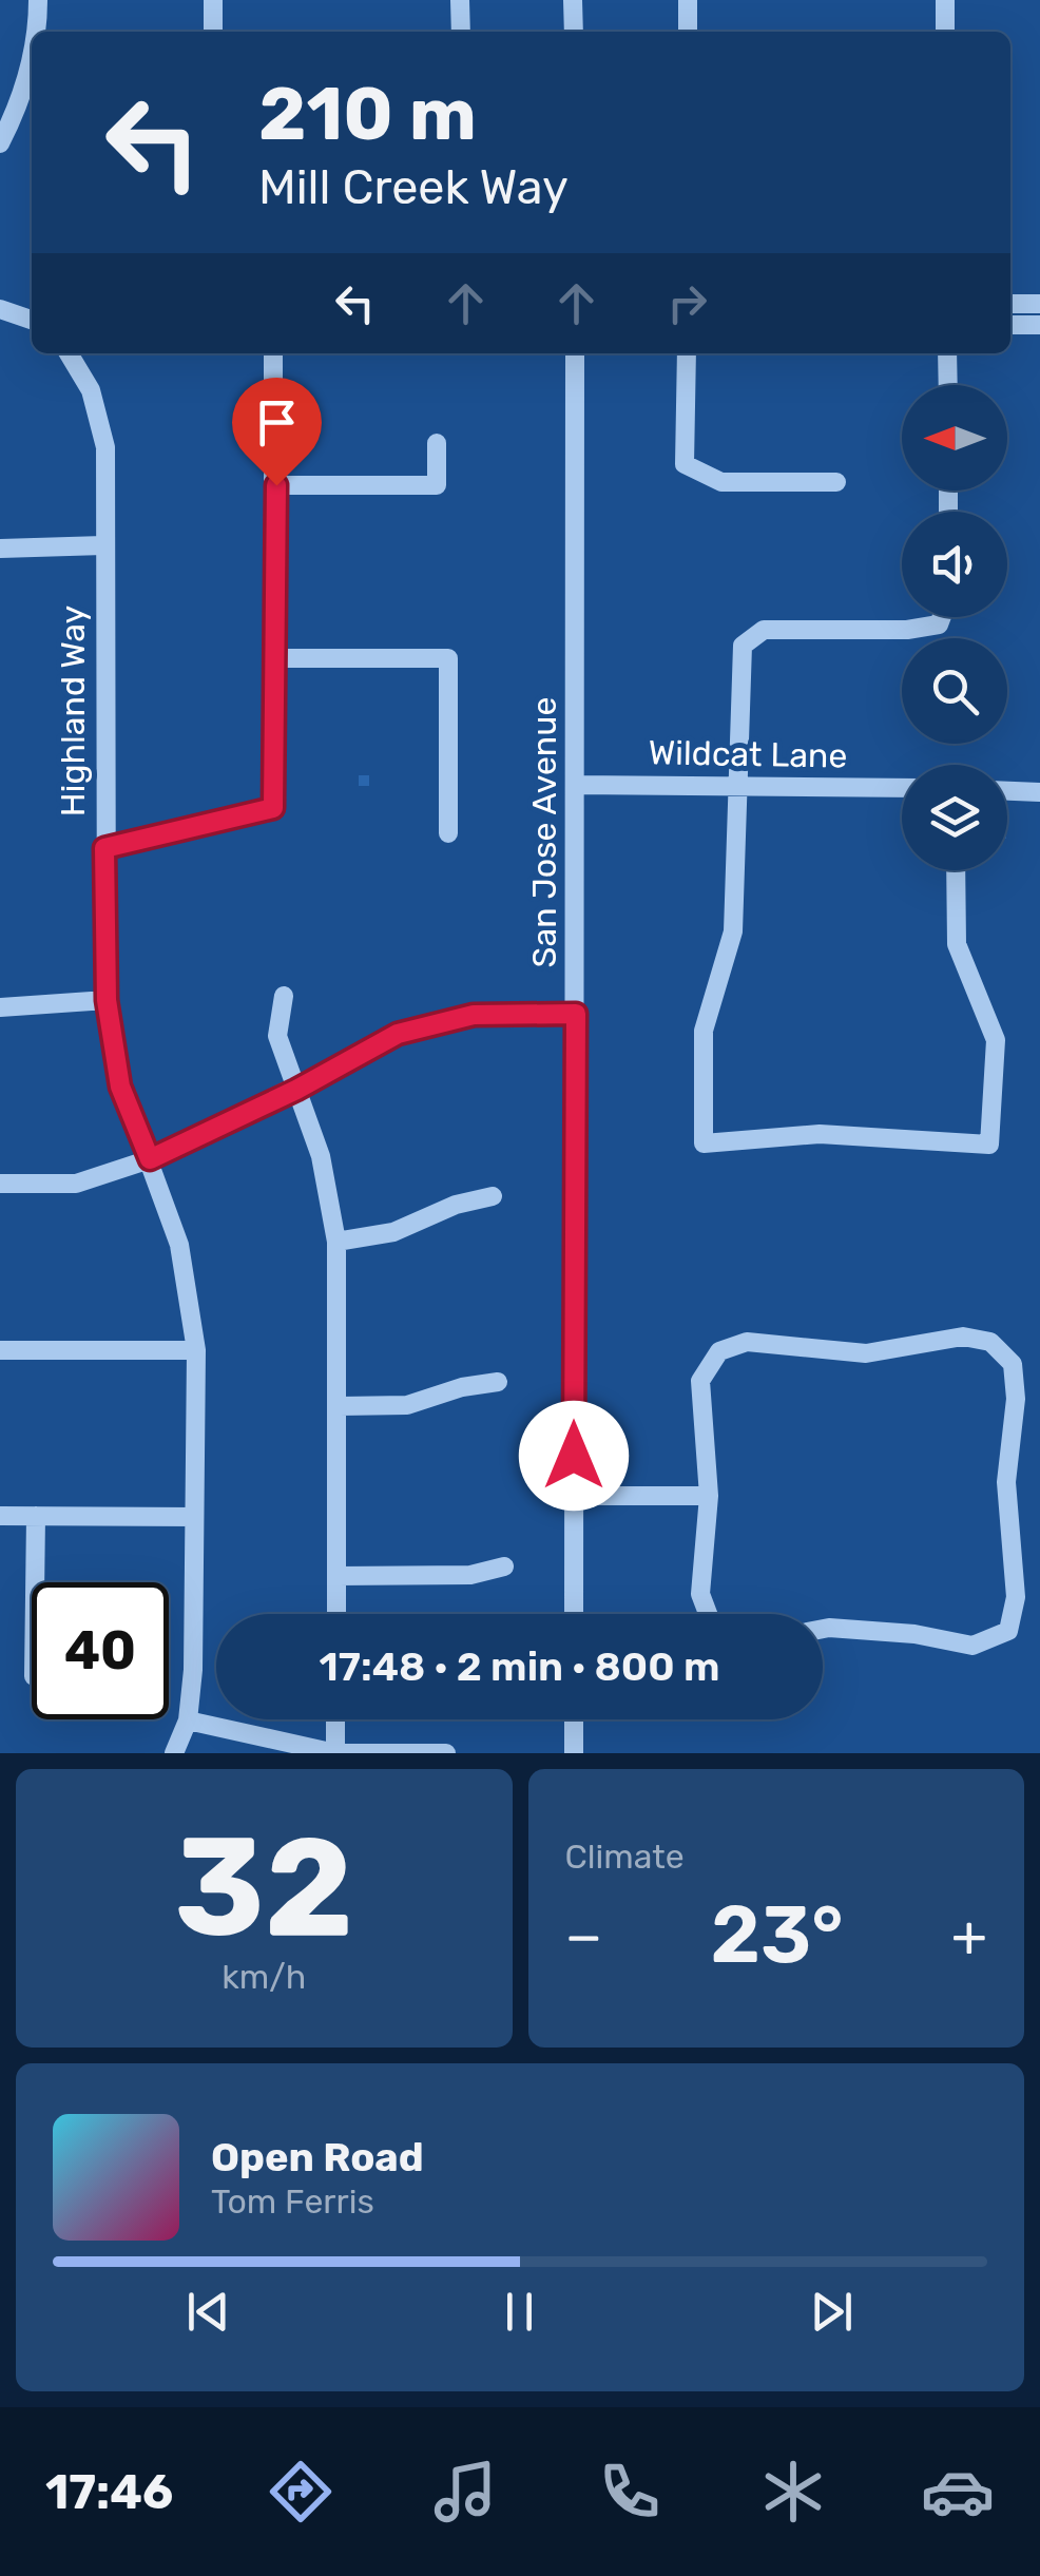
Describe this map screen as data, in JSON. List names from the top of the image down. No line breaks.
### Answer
{"streets":{"street":["Highland Way","Wildcat Lane","San Jose Avenue"]},"crossings":[["Wildcat Lane","San Jose Avenue"]],"north":"left","page":{"turn":["210 m","Mill Creek Way"],"limit":"40","trip":"17:48 · 2 min · 800 m","tile":[["32","km/h"],"Climate"],"heat":["−","23°","+"],"song":["Open Road","Tom Ferris"],"tabs":"17:46"}}
